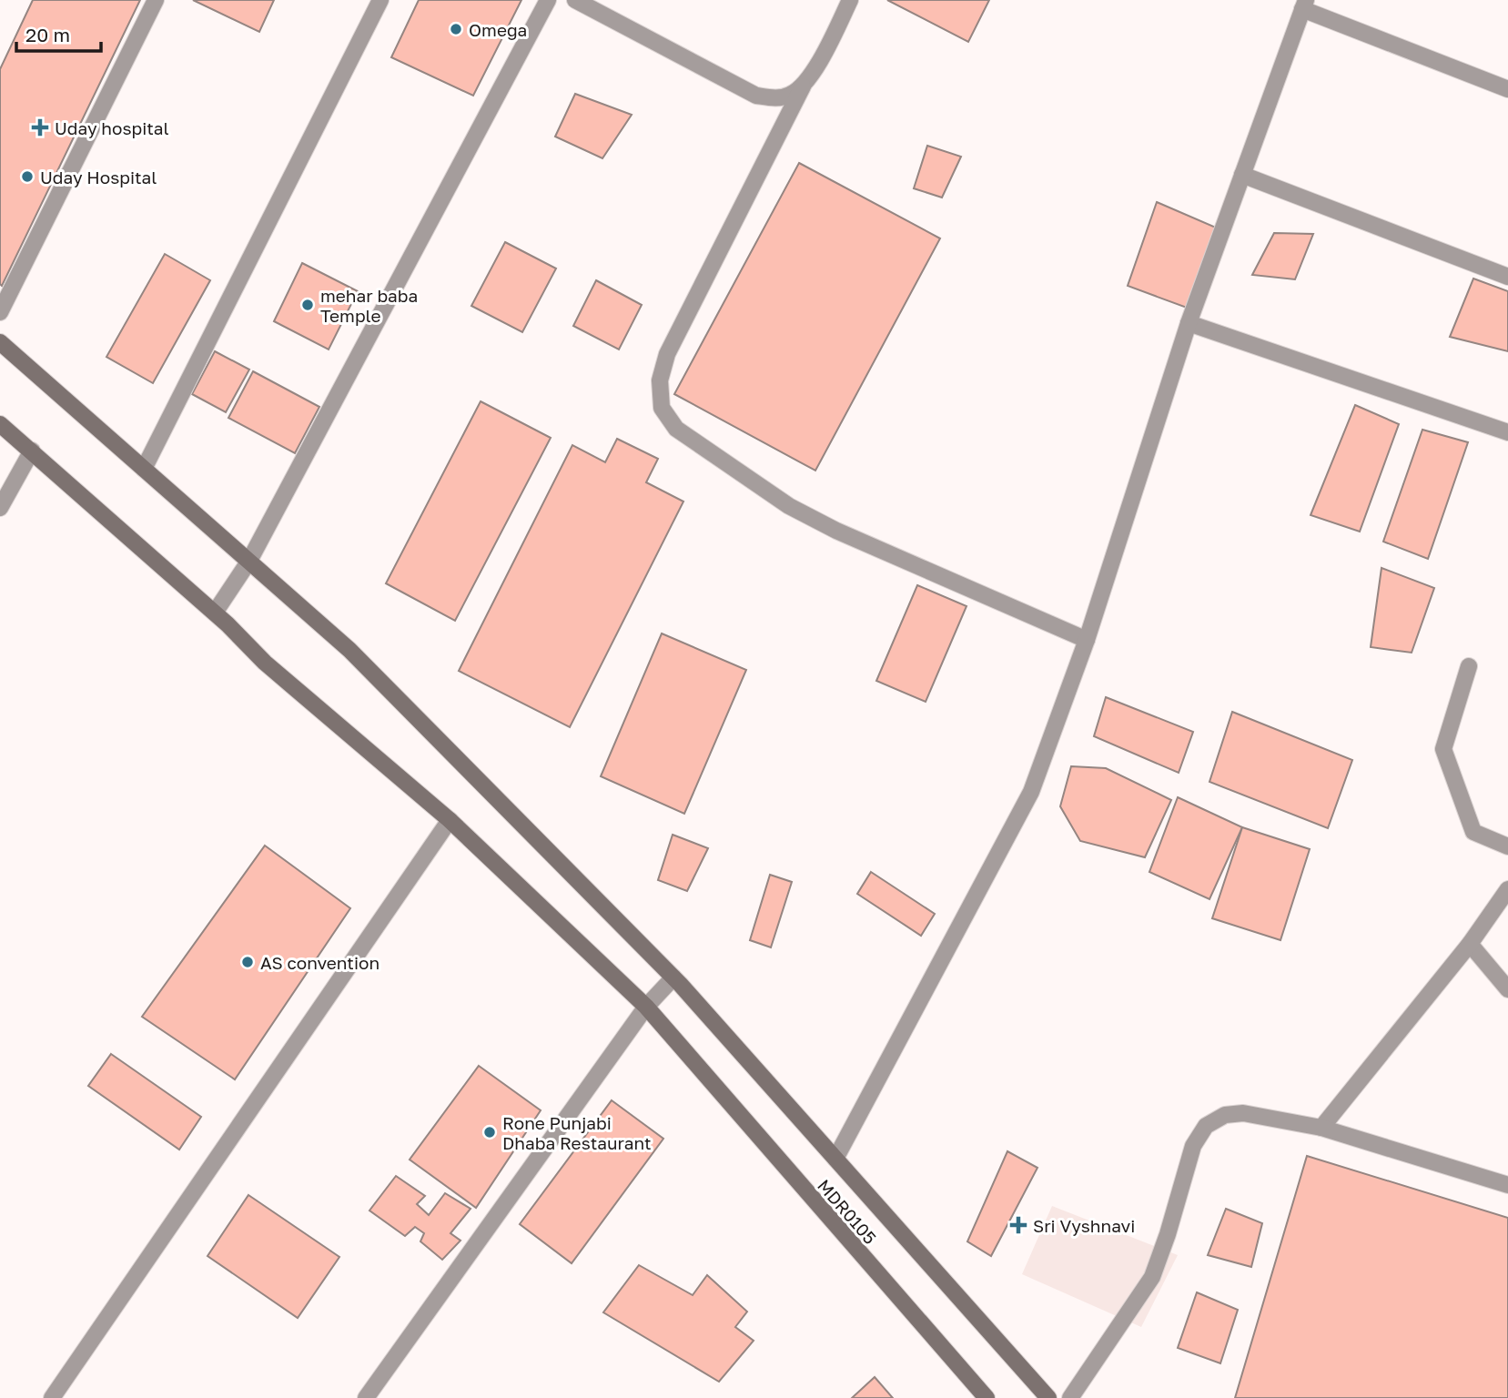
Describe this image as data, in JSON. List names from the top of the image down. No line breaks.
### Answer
{"streets":{"main road":["MDR0105"]},"places":{"other":["Omega","Uday Hospital","mehar baba Temple","AS convention","Rone Punjabi Dhaba Restaurant"],"health":["Uday hospital","Sri Vyshnavi"]},"scale_bar":"20 m"}
